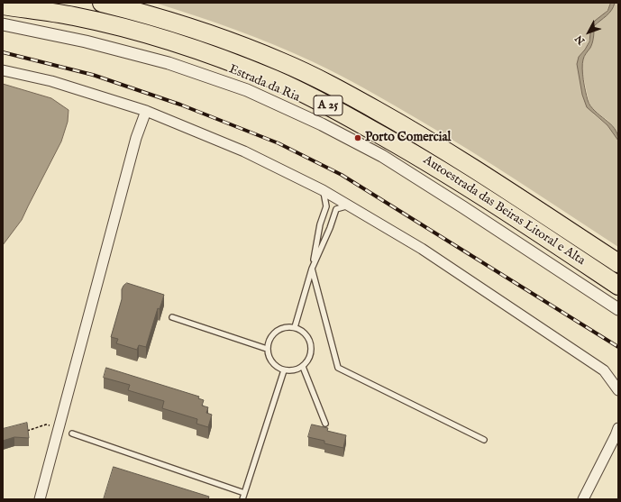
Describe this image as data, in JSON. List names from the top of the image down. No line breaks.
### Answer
{"streets":{"highway":["A 25","Autoestrada das Beiras Litoral e Alta"],"street":["Estrada da Ria"]},"places":["Porto Comercial"],"north":"bottom left"}
